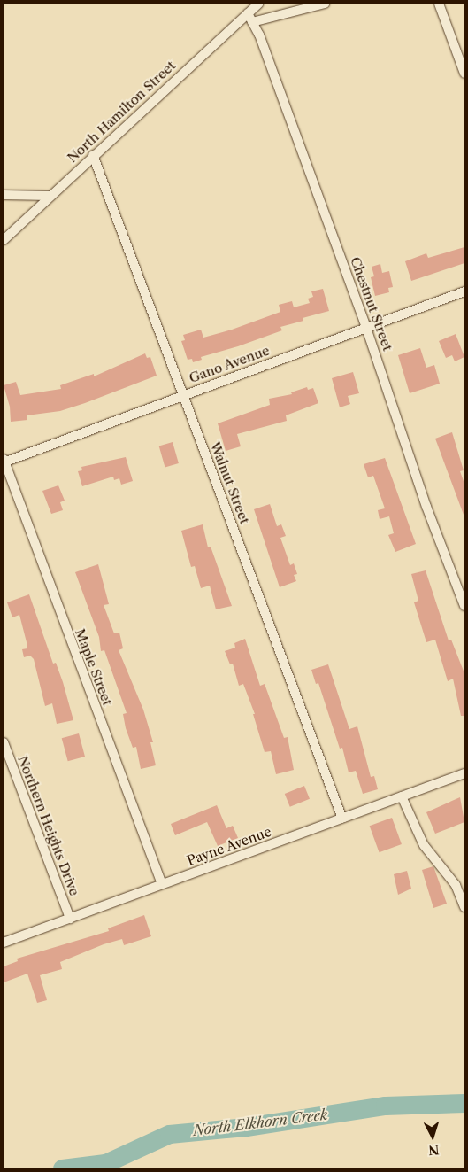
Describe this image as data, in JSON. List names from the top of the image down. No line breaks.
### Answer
{"streets":{"street":["North Hamilton Street","Chestnut Street","Gano Avenue","Walnut Street","Maple Street","Northern Heights Drive","Payne Avenue"]},"crossings":[["North Hamilton Street","Chestnut Street"],["North Hamilton Street","Walnut Street"],["Chestnut Street","Gano Avenue"],["Gano Avenue","Walnut Street"],["Gano Avenue","Maple Street"],["Walnut Street","Payne Avenue"],["Maple Street","Payne Avenue"],["Northern Heights Drive","Payne Avenue"]],"water":["North Elkhorn Creek"],"north":"bottom"}
